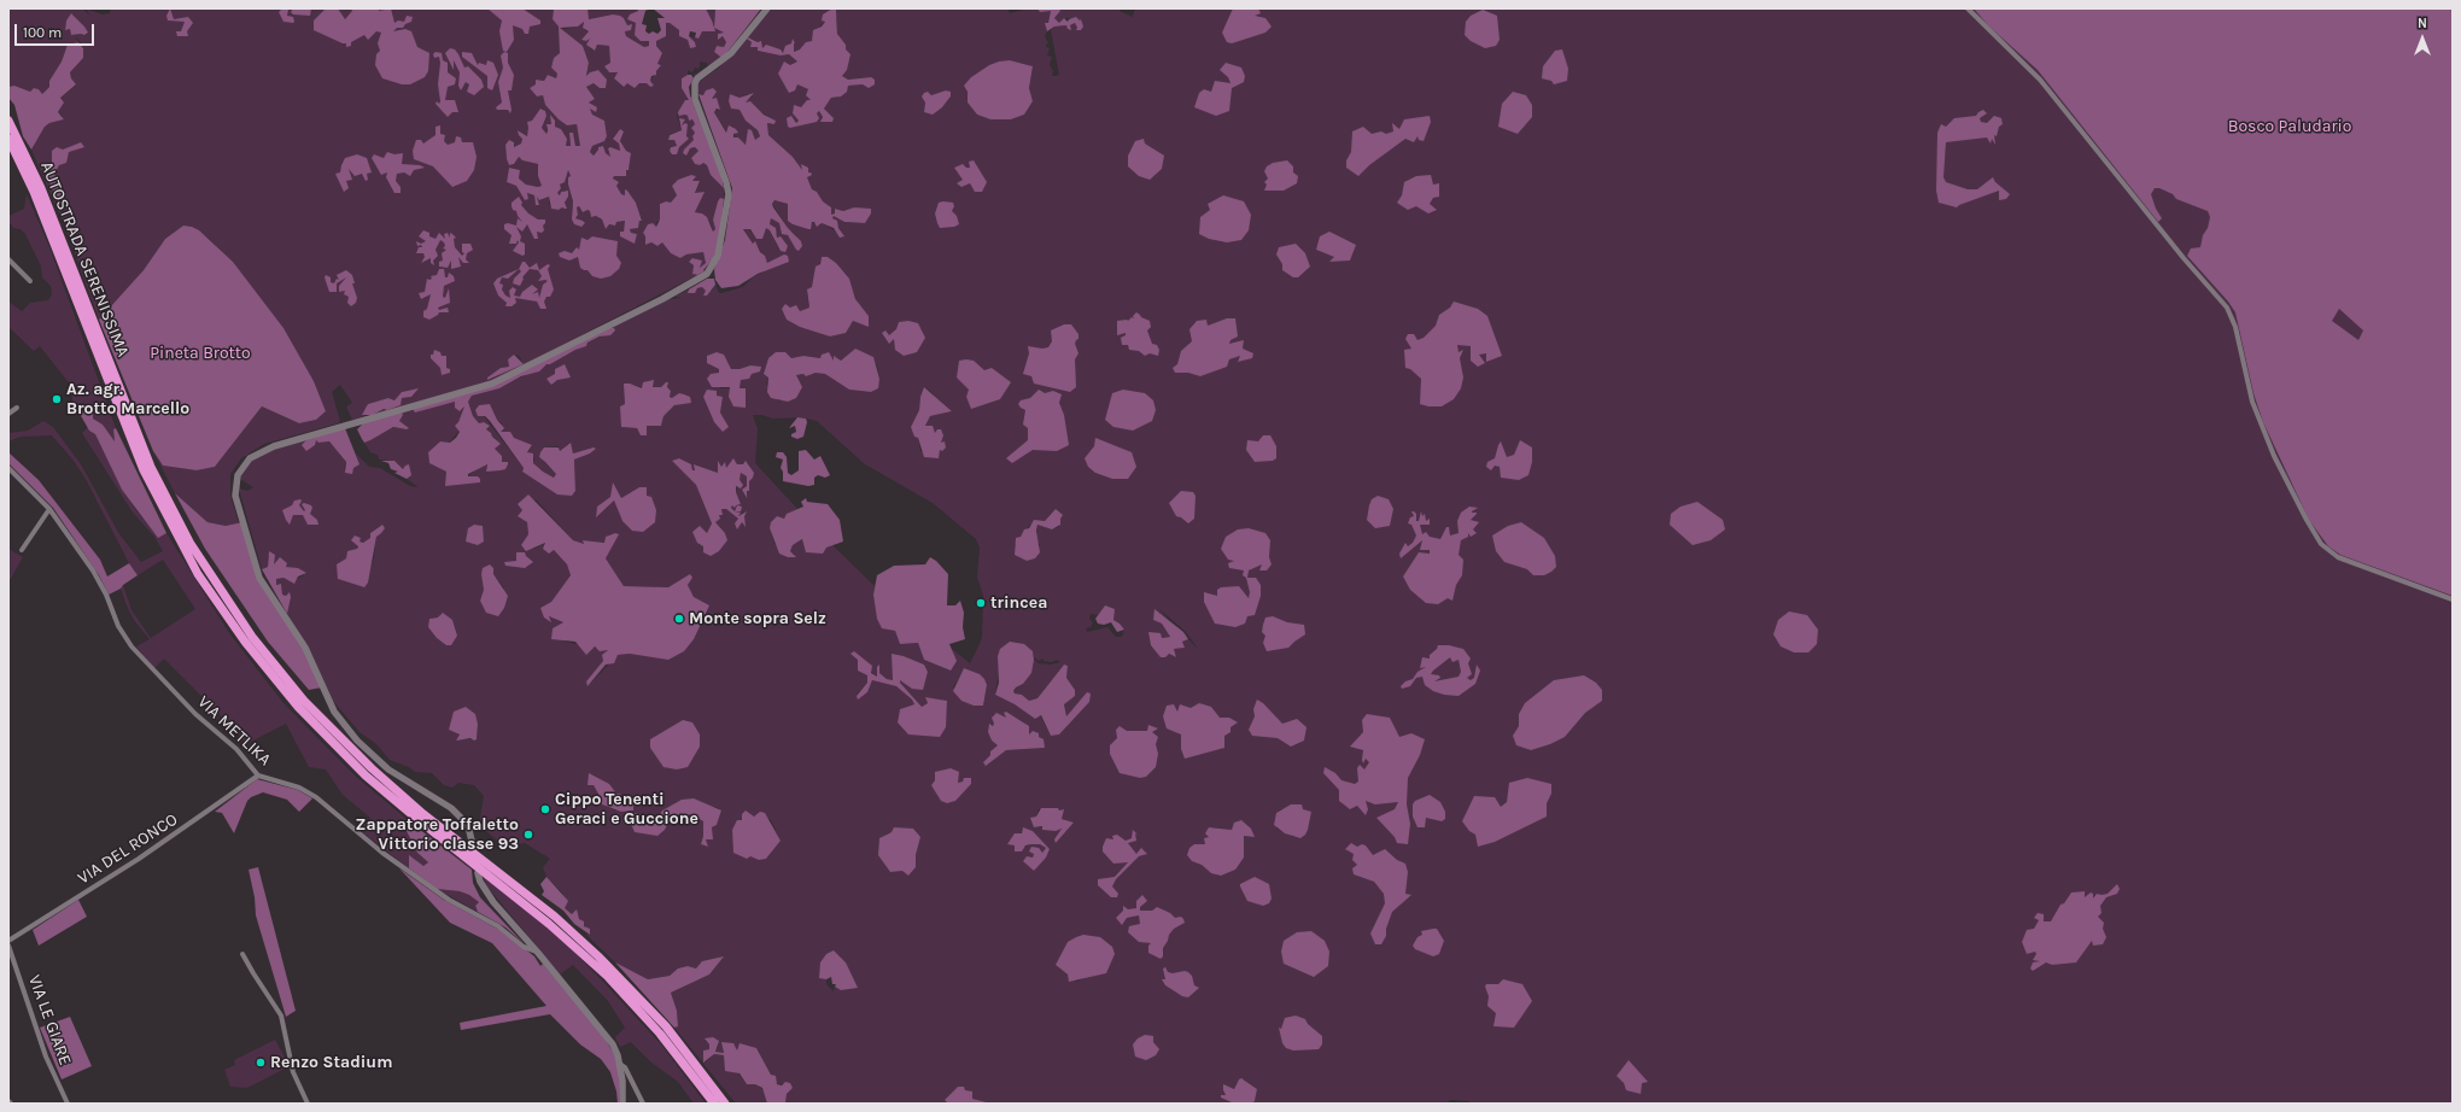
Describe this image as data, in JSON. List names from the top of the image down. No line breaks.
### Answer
{"streets":{"highway":["AUTOSTRADA SERENISSIMA"],"street":["VIA METLIKA","VIA DEL RONCO","VIA LE GIARE"]},"crossings":[["VIA METLIKA","VIA DEL RONCO"]],"parks":["Bosco Paludario","Pineta Brotto"],"places":["Az. agr. Brotto Marcello","trincea","Monte sopra Selz","Cippo Tenenti Geraci e Guccione","Zappatore Toffaletto Vittorio classe 93","Renzo Stadium"],"scale_bar":"100 m","north":"top"}
